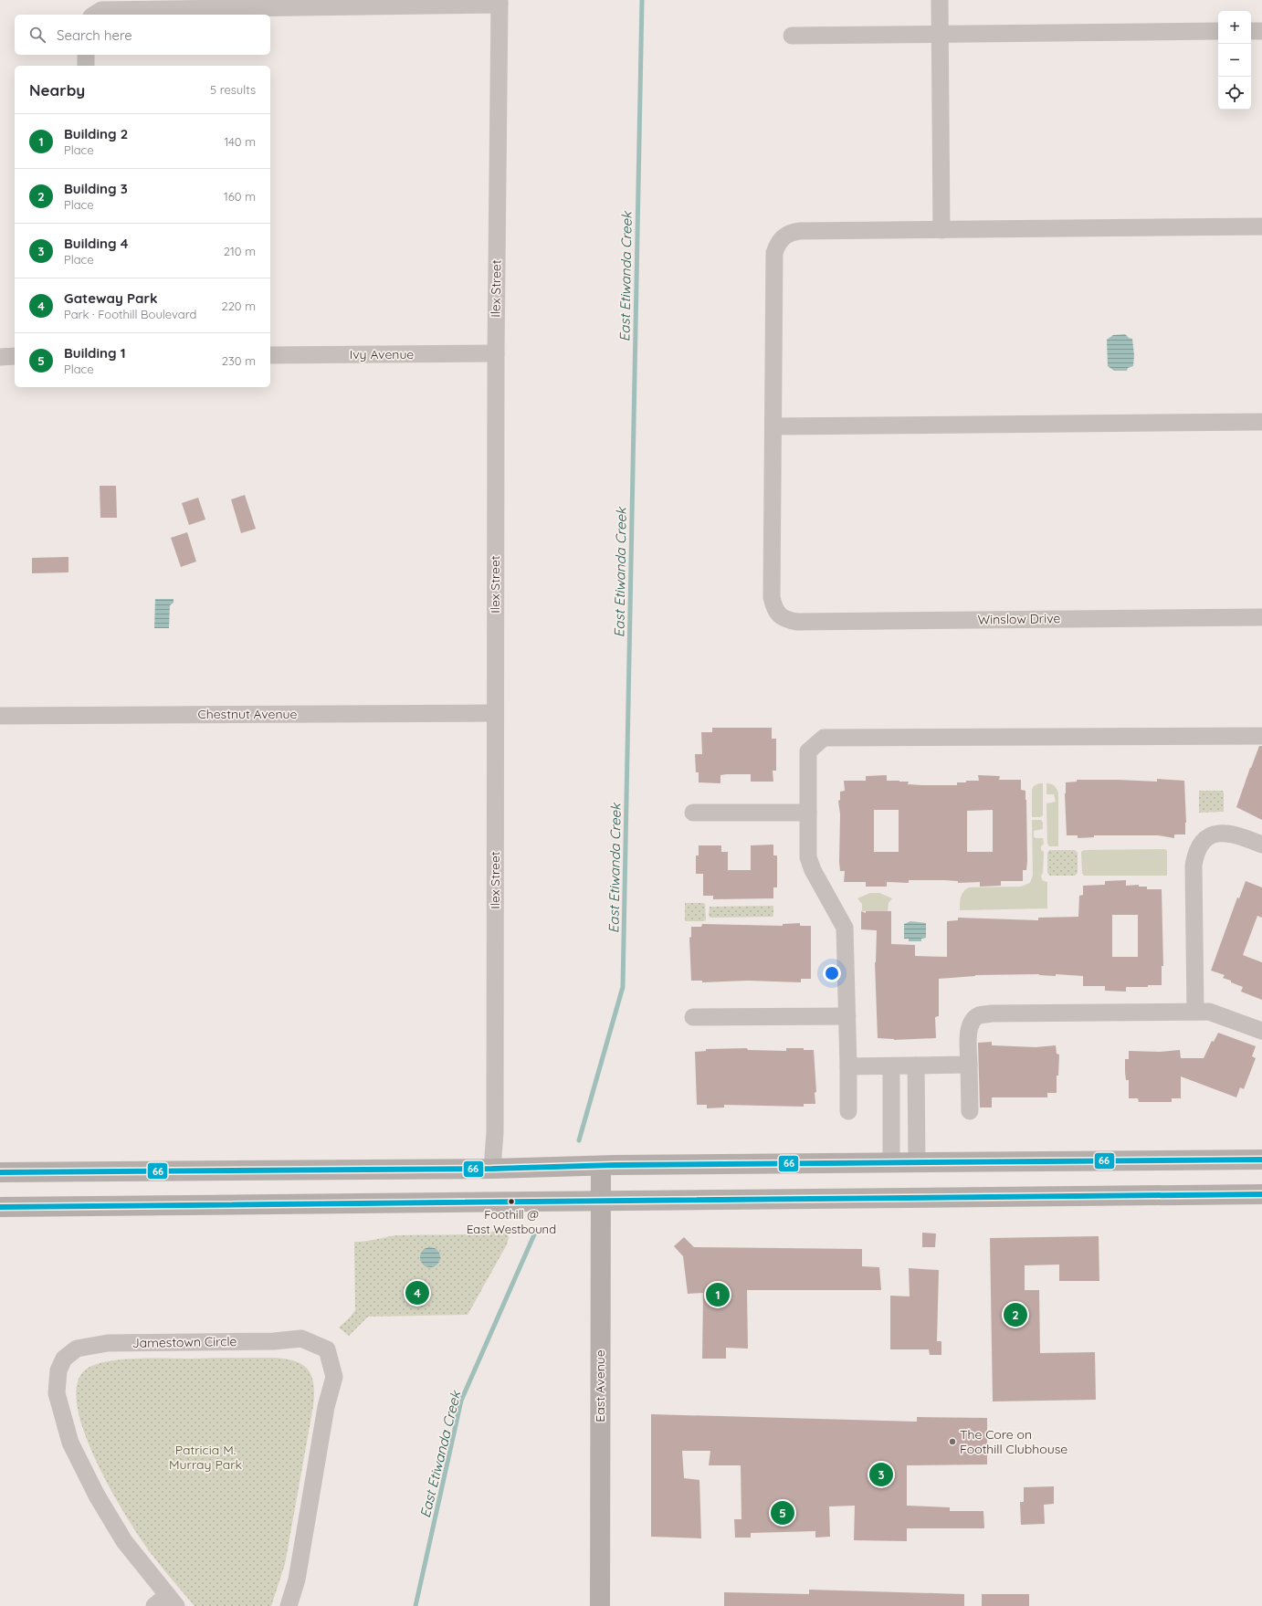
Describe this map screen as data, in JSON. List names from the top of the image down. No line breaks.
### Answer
{"streets":{"main road":["East Avenue"],"street":["Ilex Street","Ivy Avenue","Winslow Drive","Chestnut Avenue","Jamestown Circle"]},"crossings":[["Ilex Street","Ivy Avenue"],["Ilex Street","Chestnut Avenue"]],"water":["East Etiwanda Creek"],"parks":["Patricia M. Murray Park"],"places":["Foothill @ East Westbound","The Core on Foothill Clubhouse"],"lines":["transit line 66"],"page":{"map_buttons":["+","−"],"search":"Search here","heading":["Nearby","5 results"],"list":[{"mark":"1","name":"Building 2","note":"Place","value":"140 m"},{"mark":"2","name":"Building 3","note":"Place","value":"160 m"},{"mark":"3","name":"Building 4","note":"Place","value":"210 m"},{"mark":"4","name":"Gateway Park","note":"Park · Foothill Boulevard","value":"220 m"},{"mark":"5","name":"Building 1","note":"Place","value":"230 m"}],"pins":["4","1","2","3","5"]}}
